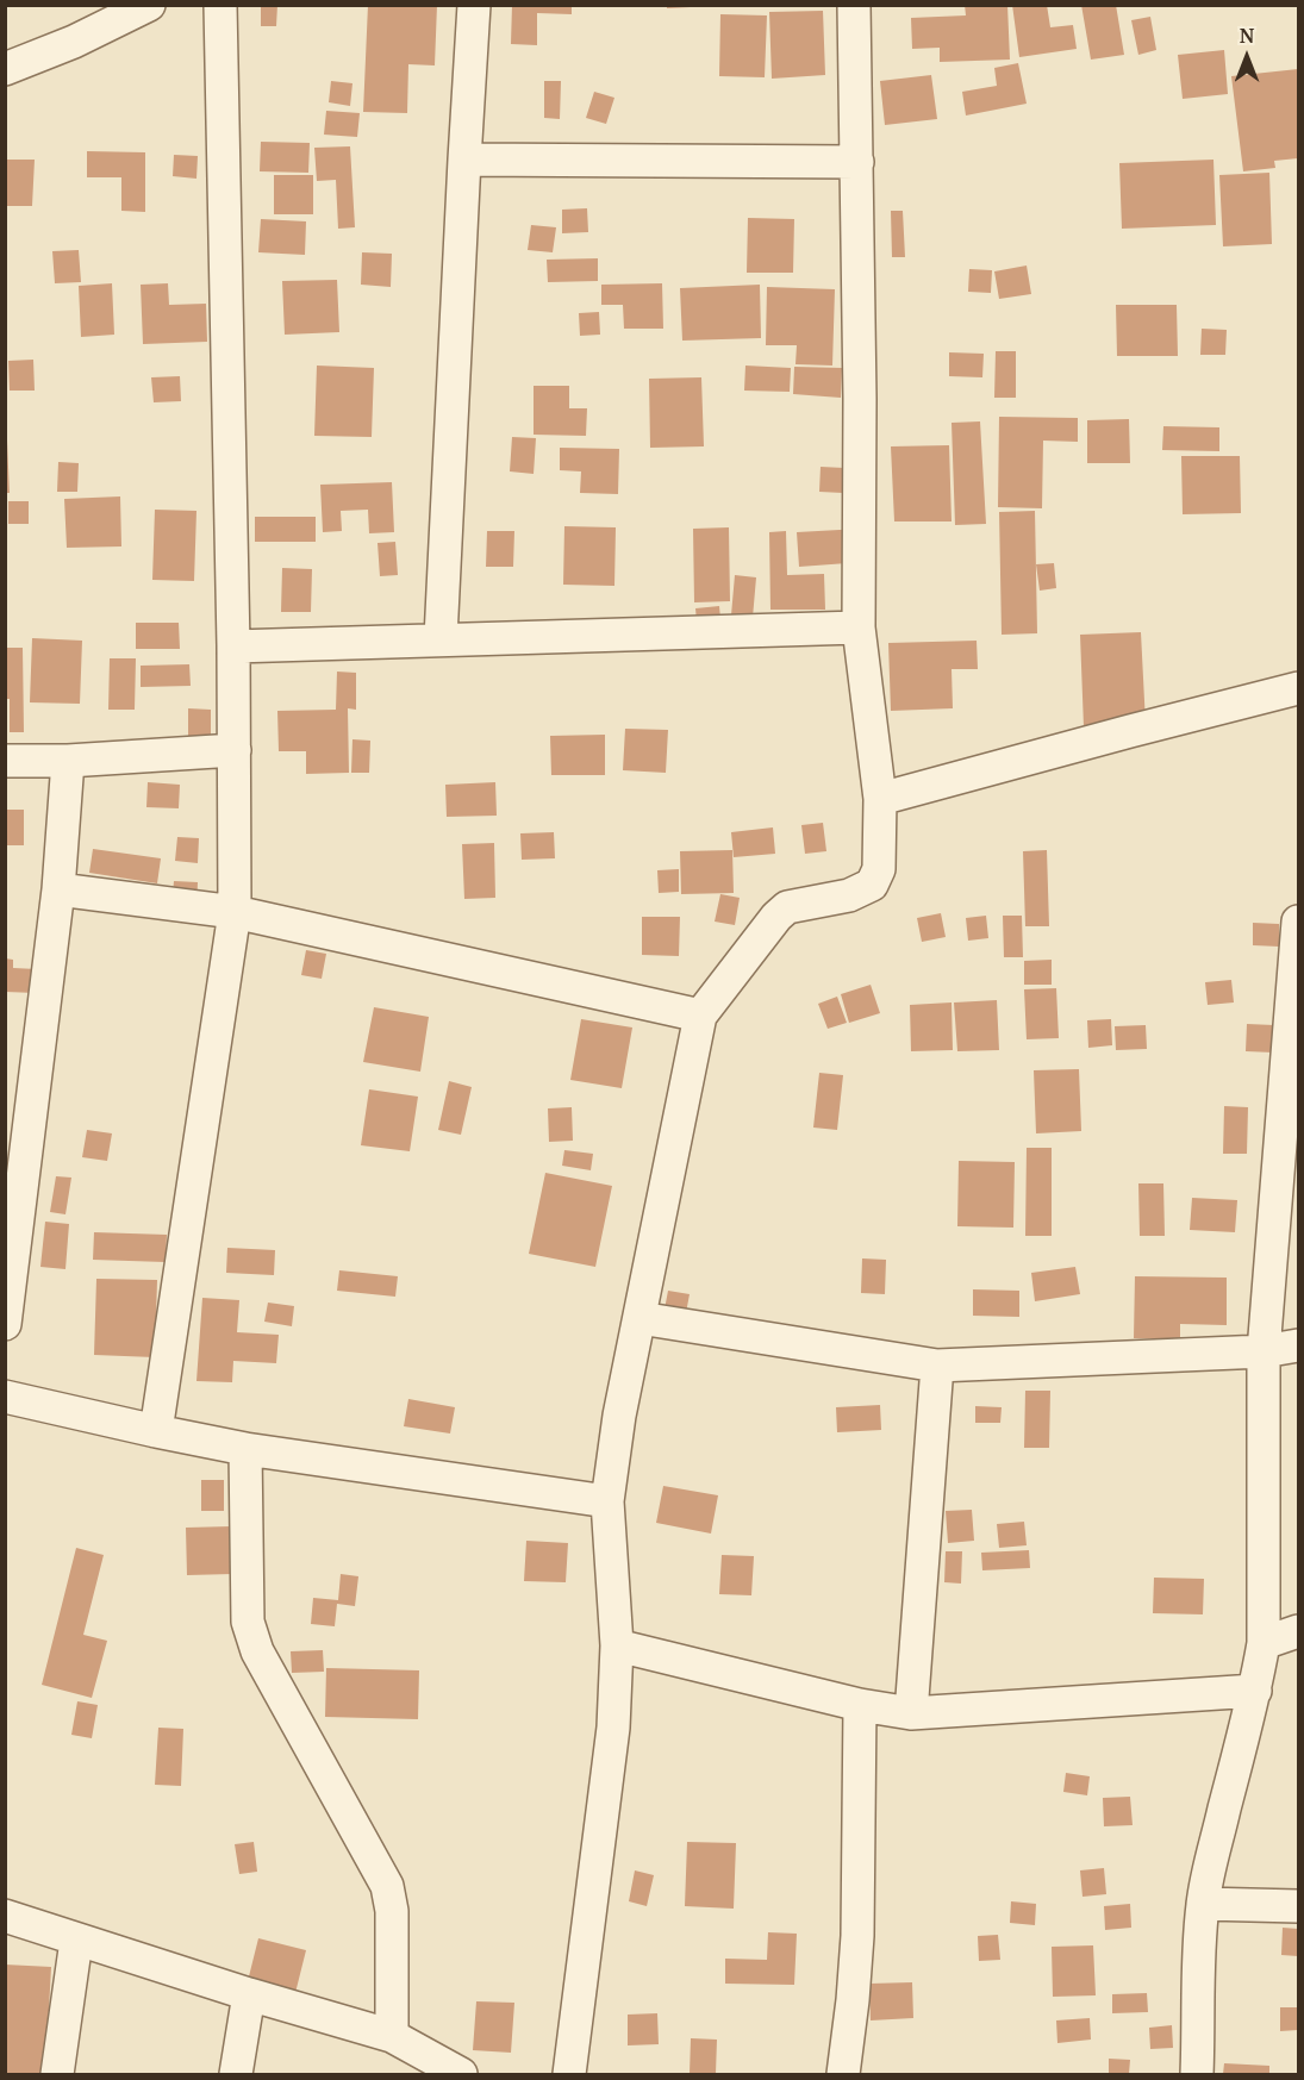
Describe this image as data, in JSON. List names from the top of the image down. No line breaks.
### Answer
{"north":"top"}
